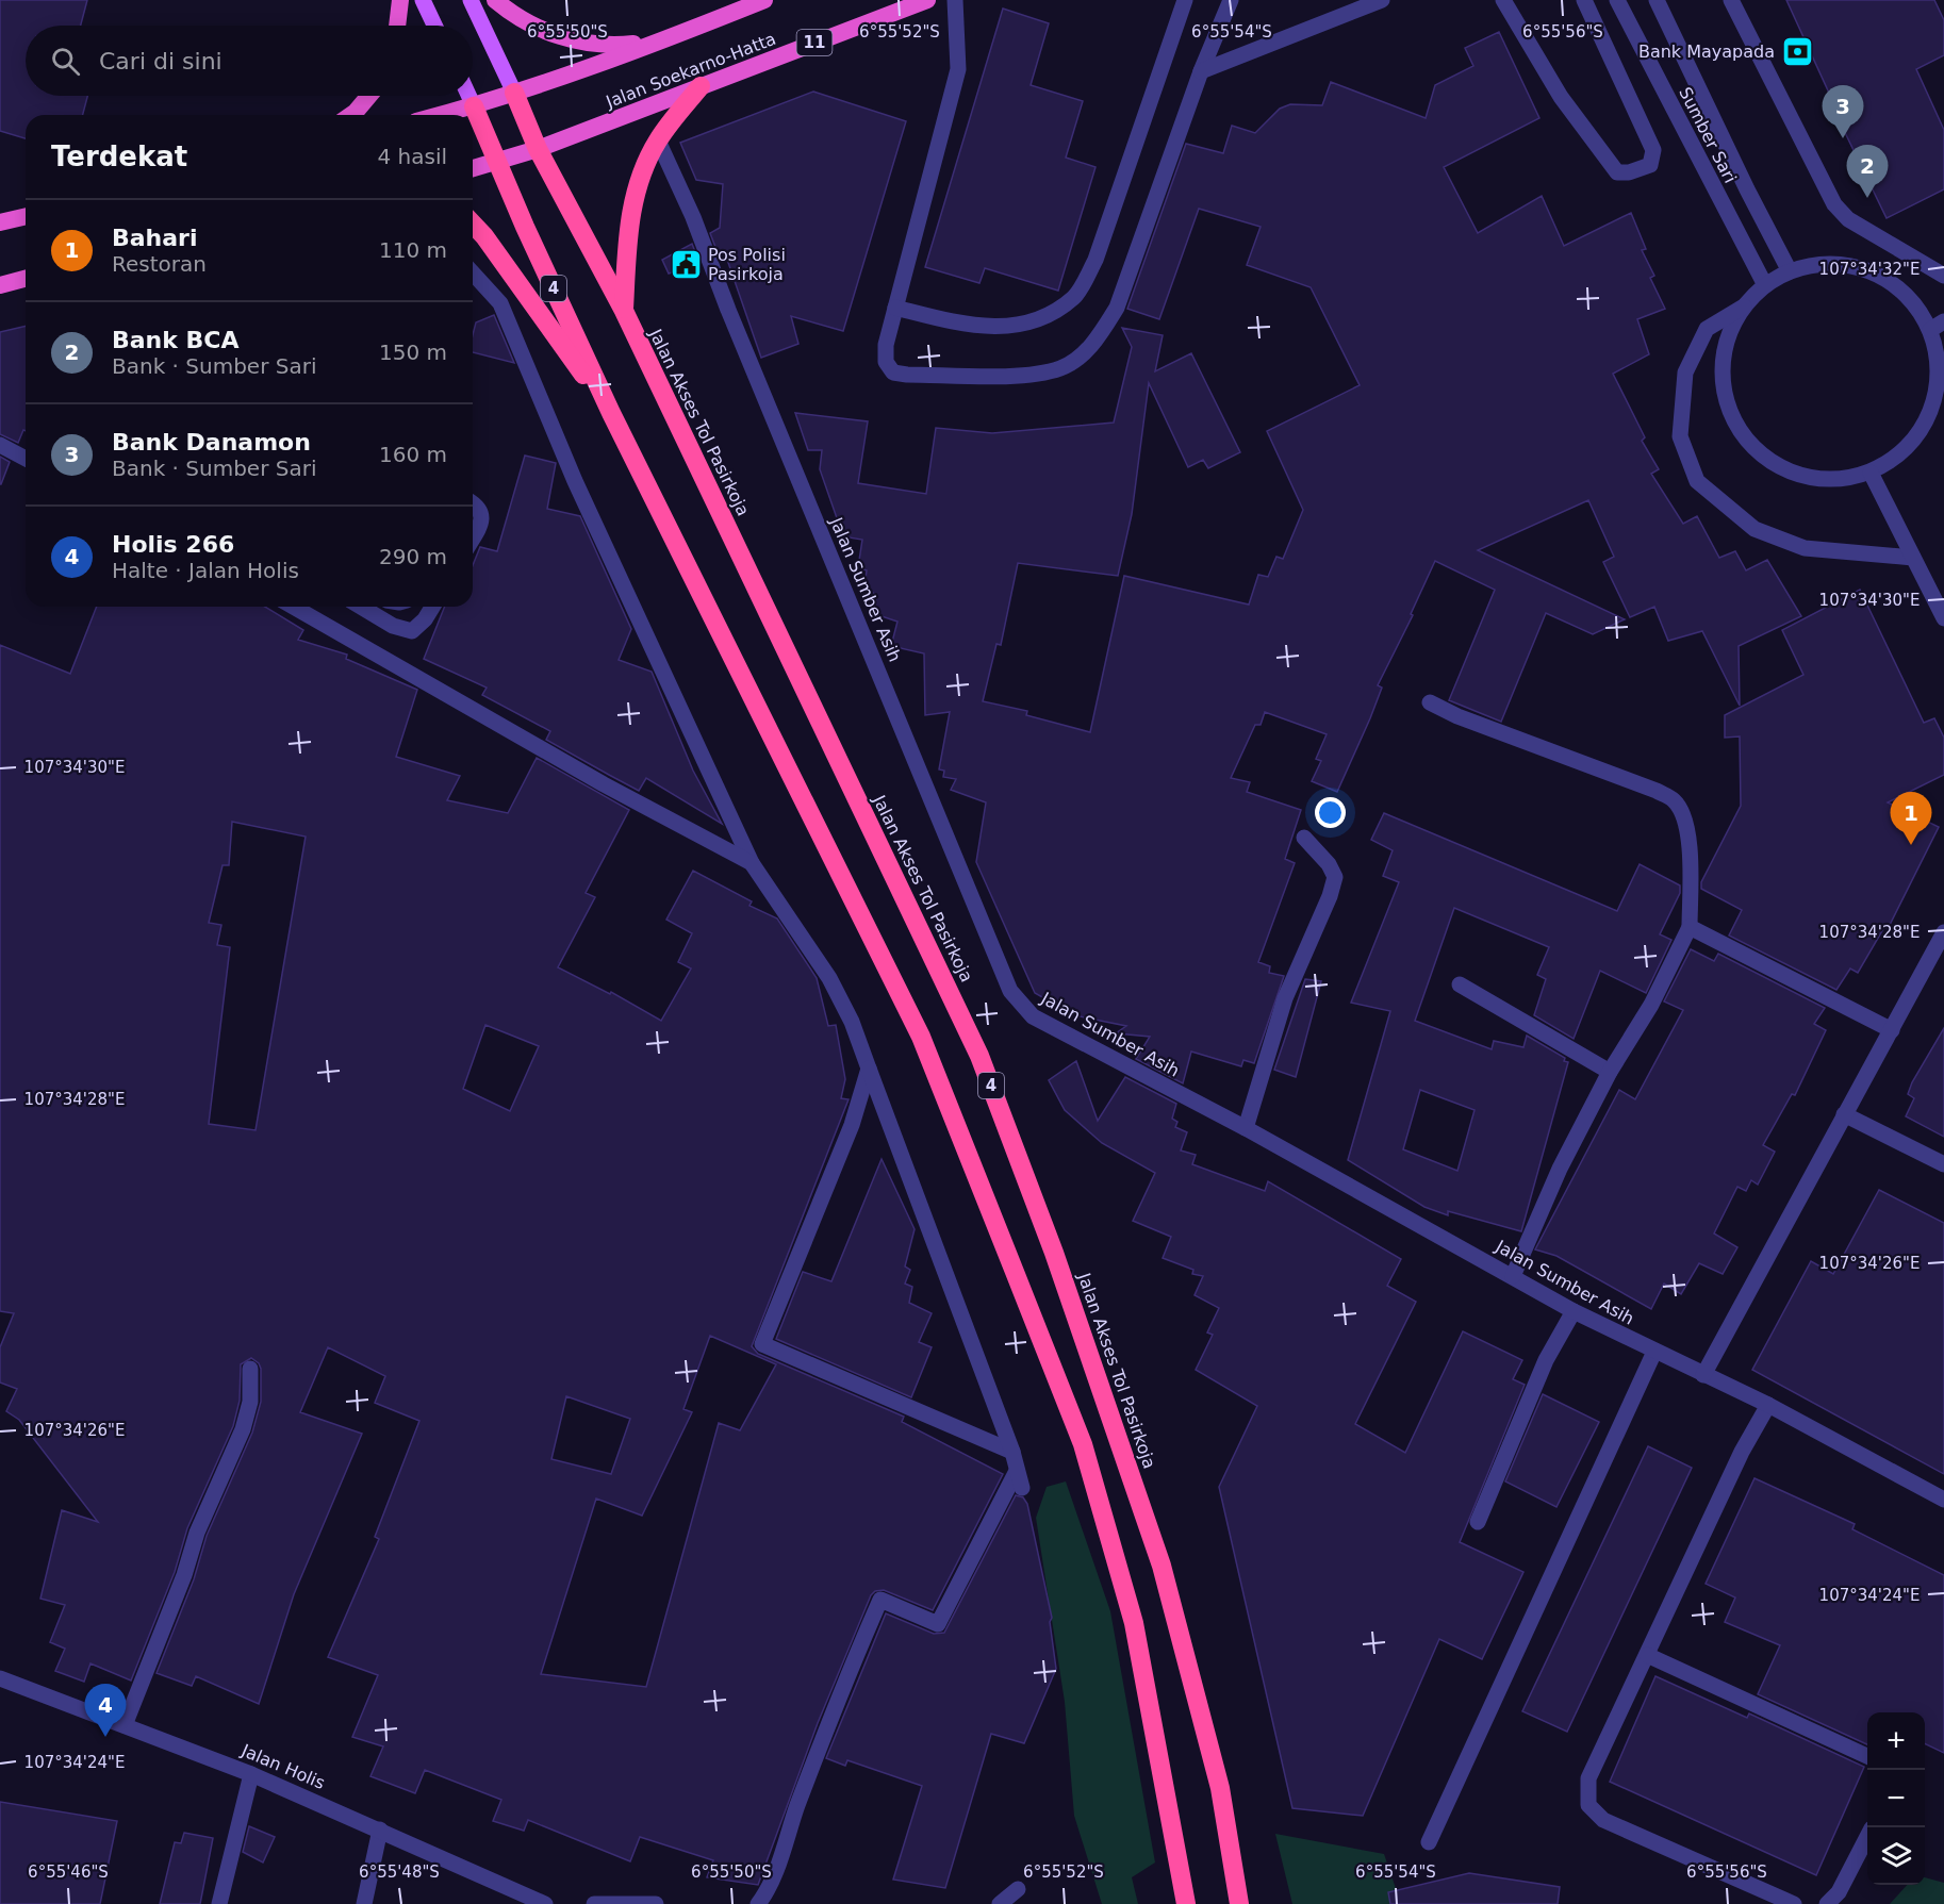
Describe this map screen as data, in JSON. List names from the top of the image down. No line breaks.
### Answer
{"streets":{"highway":["11","Jalan Soekarno-Hatta","4","Jalan Akses Tol Pasirkoja"],"street":["Sumber Sari","Jalan Sumber Asih","Jalan Holis"]},"crossings":[["Jalan Soekarno-Hatta","4"],["Jalan Soekarno-Hatta","Jalan Akses Tol Pasirkoja"],["4","Jalan Akses Tol Pasirkoja"]],"places":{"bank":["Bank Mayapada"],"public building":["Pos Polisi Pasirkoja"]},"page":{"search":"Cari di sini","pins":["3","2","1","4"],"heading":["Terdekat","4 hasil"],"list":[{"mark":"1","name":"Bahari","note":"Restoran","value":"110 m"},{"mark":"2","name":"Bank BCA","note":"Bank · Sumber Sari","value":"150 m"},{"mark":"3","name":"Bank Danamon","note":"Bank · Sumber Sari","value":"160 m"},{"mark":"4","name":"Holis 266","note":"Halte · Jalan Holis","value":"290 m"}],"map_buttons":["+","−"]},"coordinates":["6°55'50\"S","6°55'52\"S","6°55'54\"S","6°55'56\"S","107°34'32\"E","107°34'30\"E","107°34'28\"E","107°34'26\"E","107°34'24\"E","6°55'46\"S","6°55'48\"S"]}
